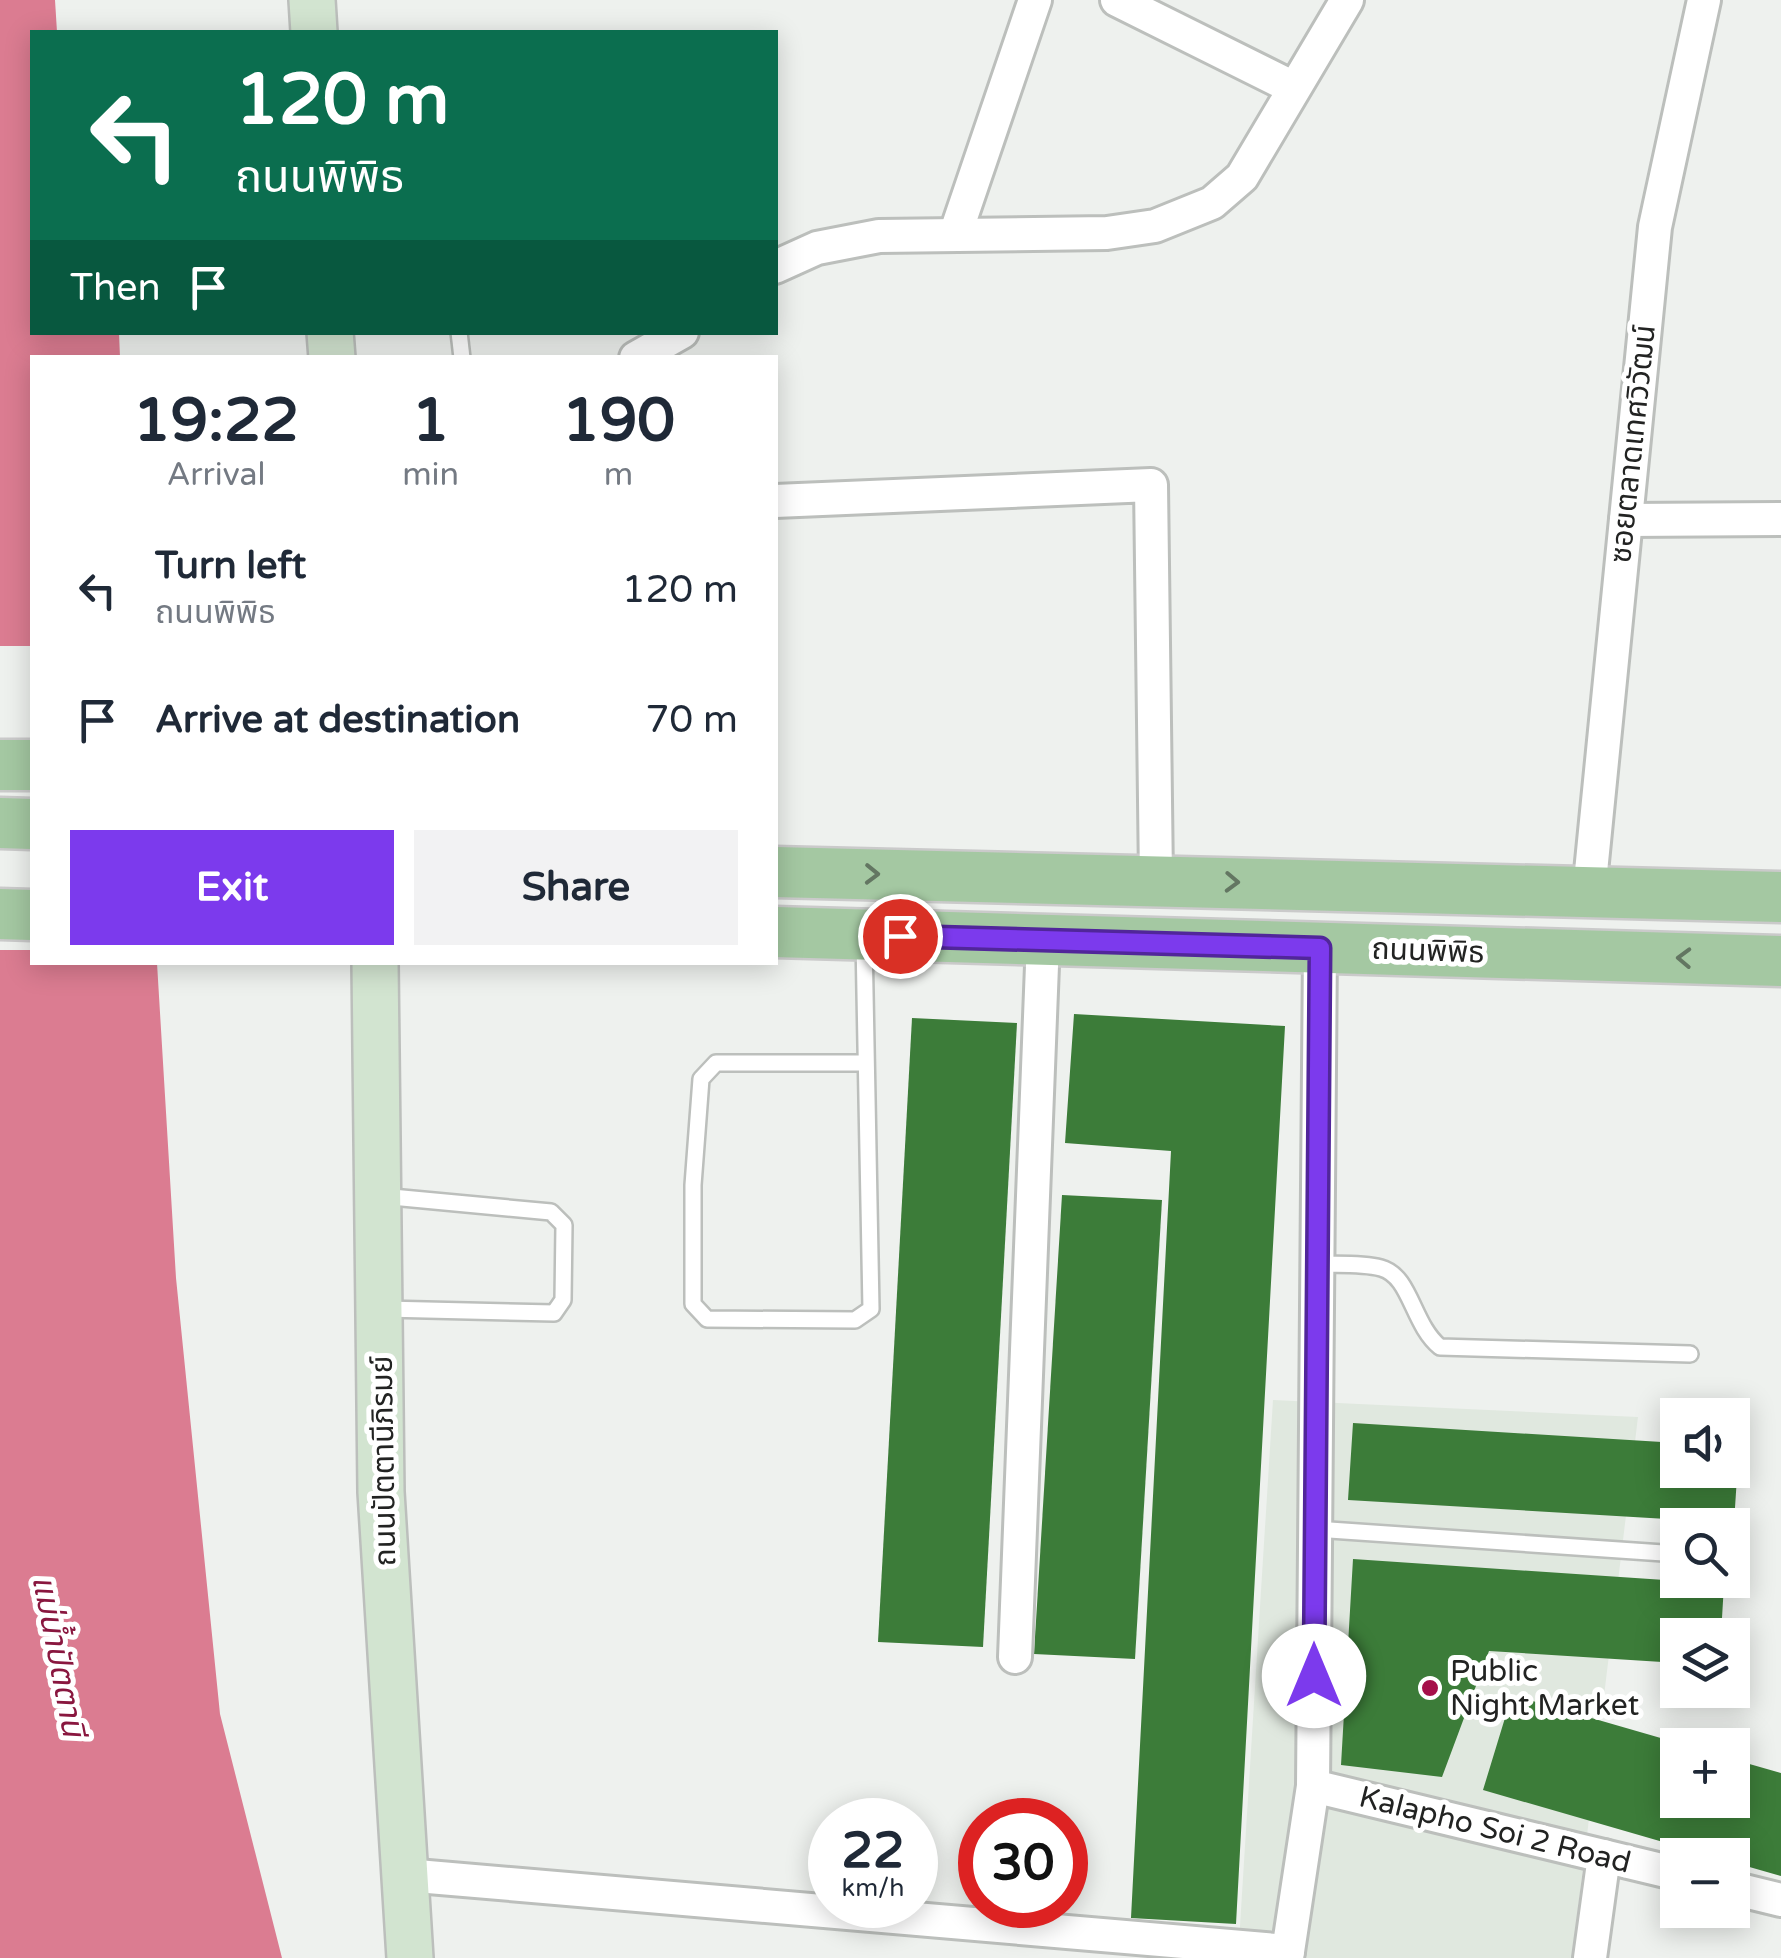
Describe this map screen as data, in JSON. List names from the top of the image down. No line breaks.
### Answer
{"streets":{"main road":["ถนนพิพิธ"],"street":["ซอยตลาดเทศวิวัฒน์","ถนนปัตตานีภิรมย์","Kalapho Soi 2 Road"]},"water":["แม่น้ำปัตตานี"],"places":["Public Night Market"],"page":{"turn":["120 m","ถนนพิพิธ"],"then":"Then","eta":["19:22","Arrival","1","min","190","m"],"list":[{"name":"Turn left","note":"ถนนพิพิธ","value":"120 m"},{"name":"Arrive at destination","value":"70 m"}],"buttons":["Exit","Share"],"map_buttons":["+","−"],"speed":"22 km/h","limit":"30"}}
